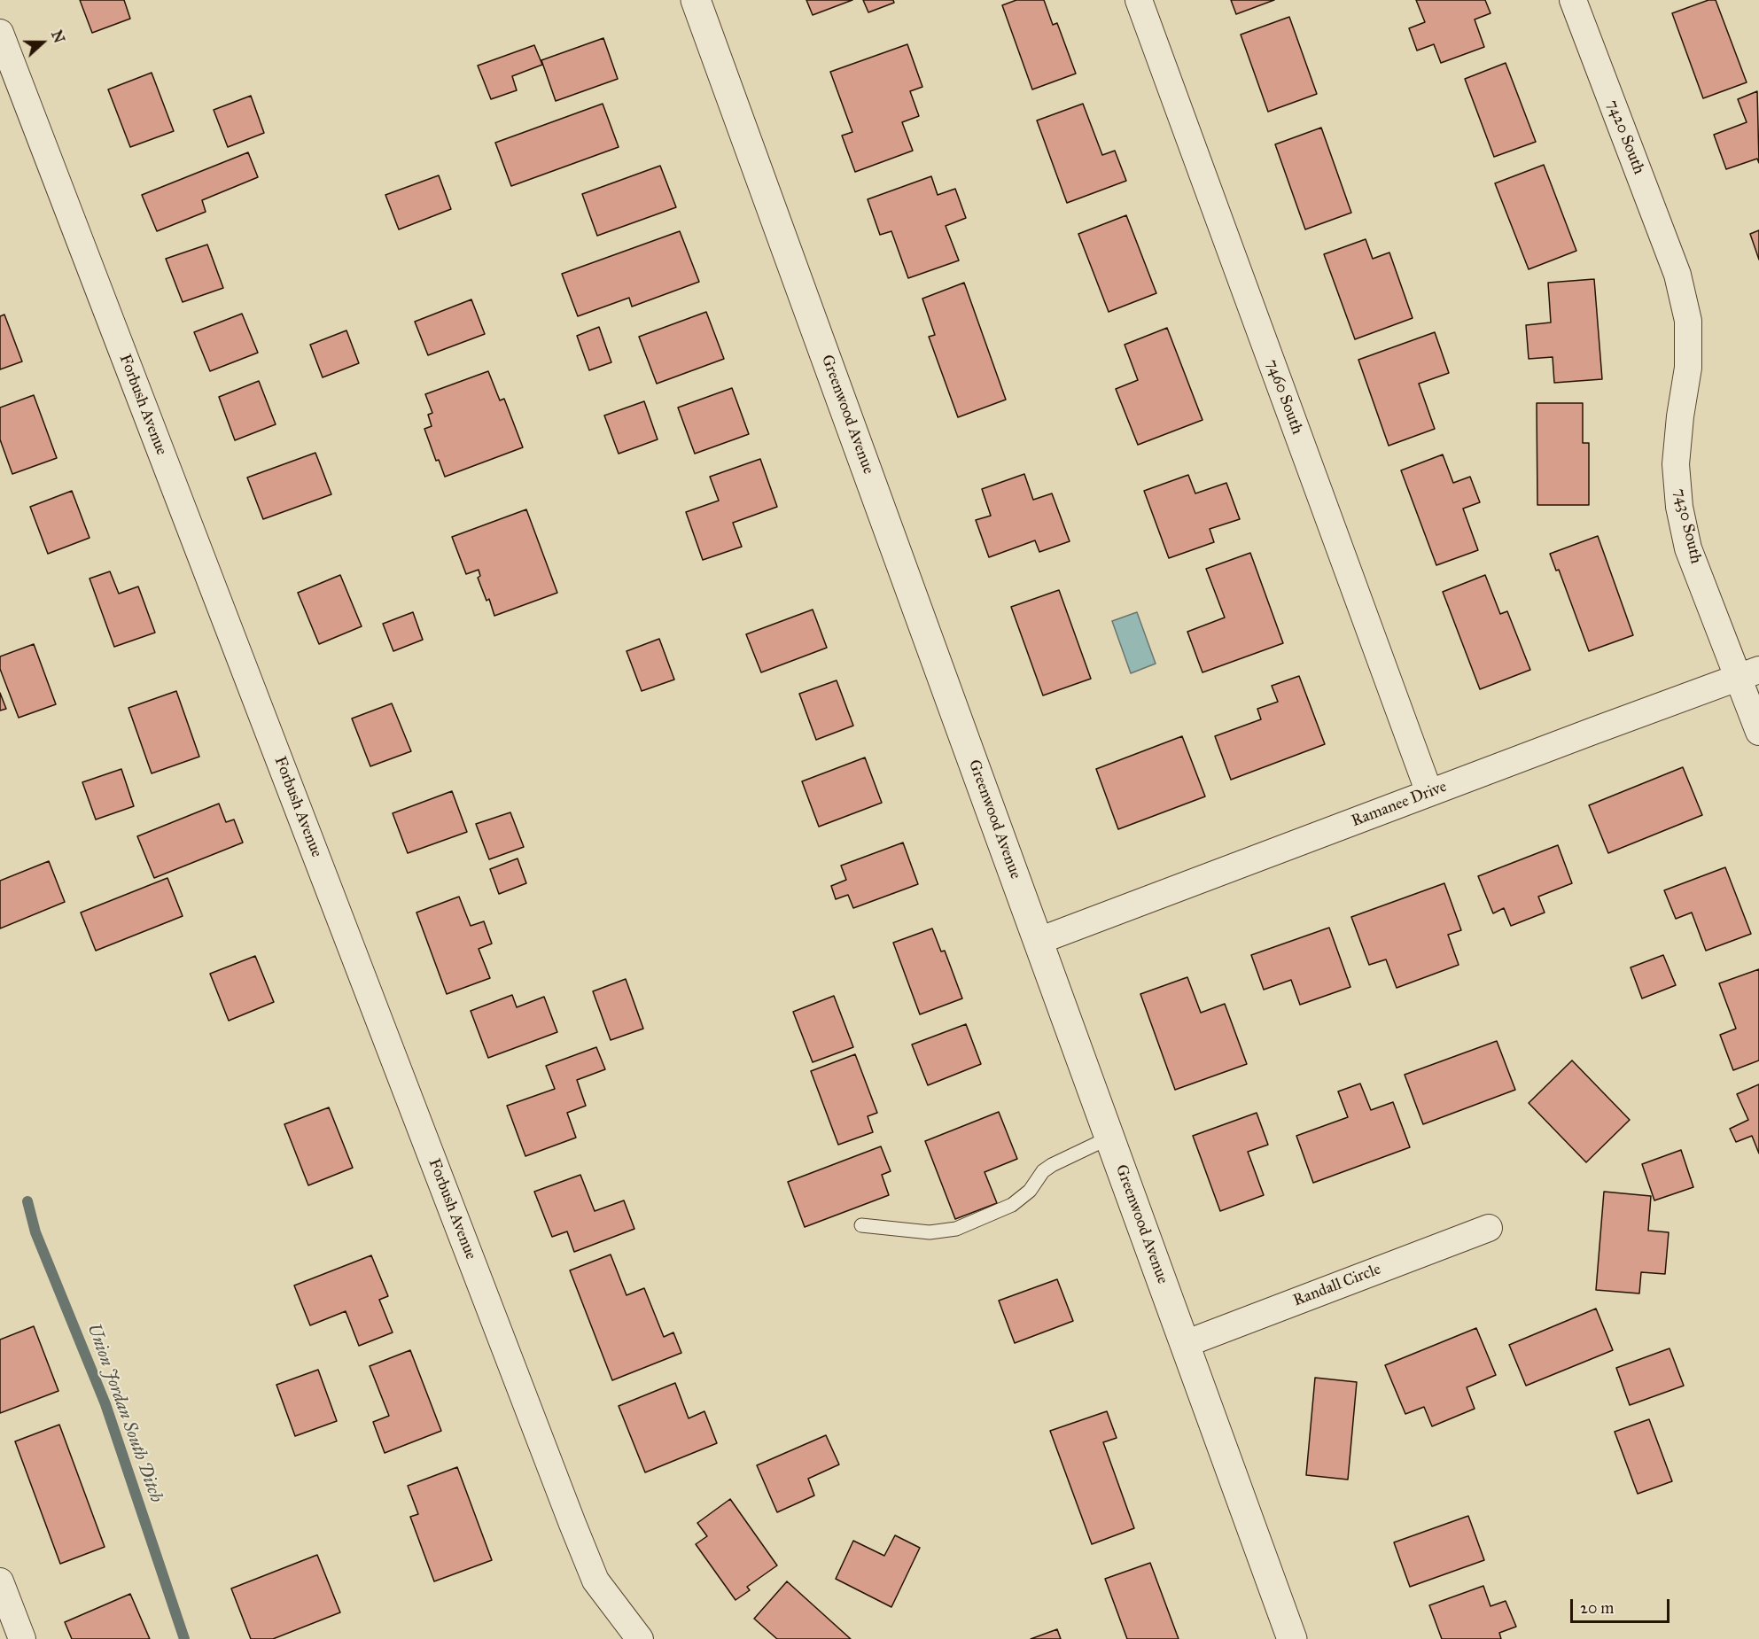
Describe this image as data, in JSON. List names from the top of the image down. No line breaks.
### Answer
{"streets":{"street":["7420 South","7460 South","Forbush Avenue","Greenwood Avenue","7430 South","Ramanee Drive","Randall Circle"]},"crossings":[["7420 South","7430 South"],["7460 South","Ramanee Drive"],["Greenwood Avenue","Ramanee Drive"],["Greenwood Avenue","Randall Circle"],["7430 South","Ramanee Drive"]],"water":["Union Jordan South Ditch"],"scale_bar":"20 m","north":"right"}
